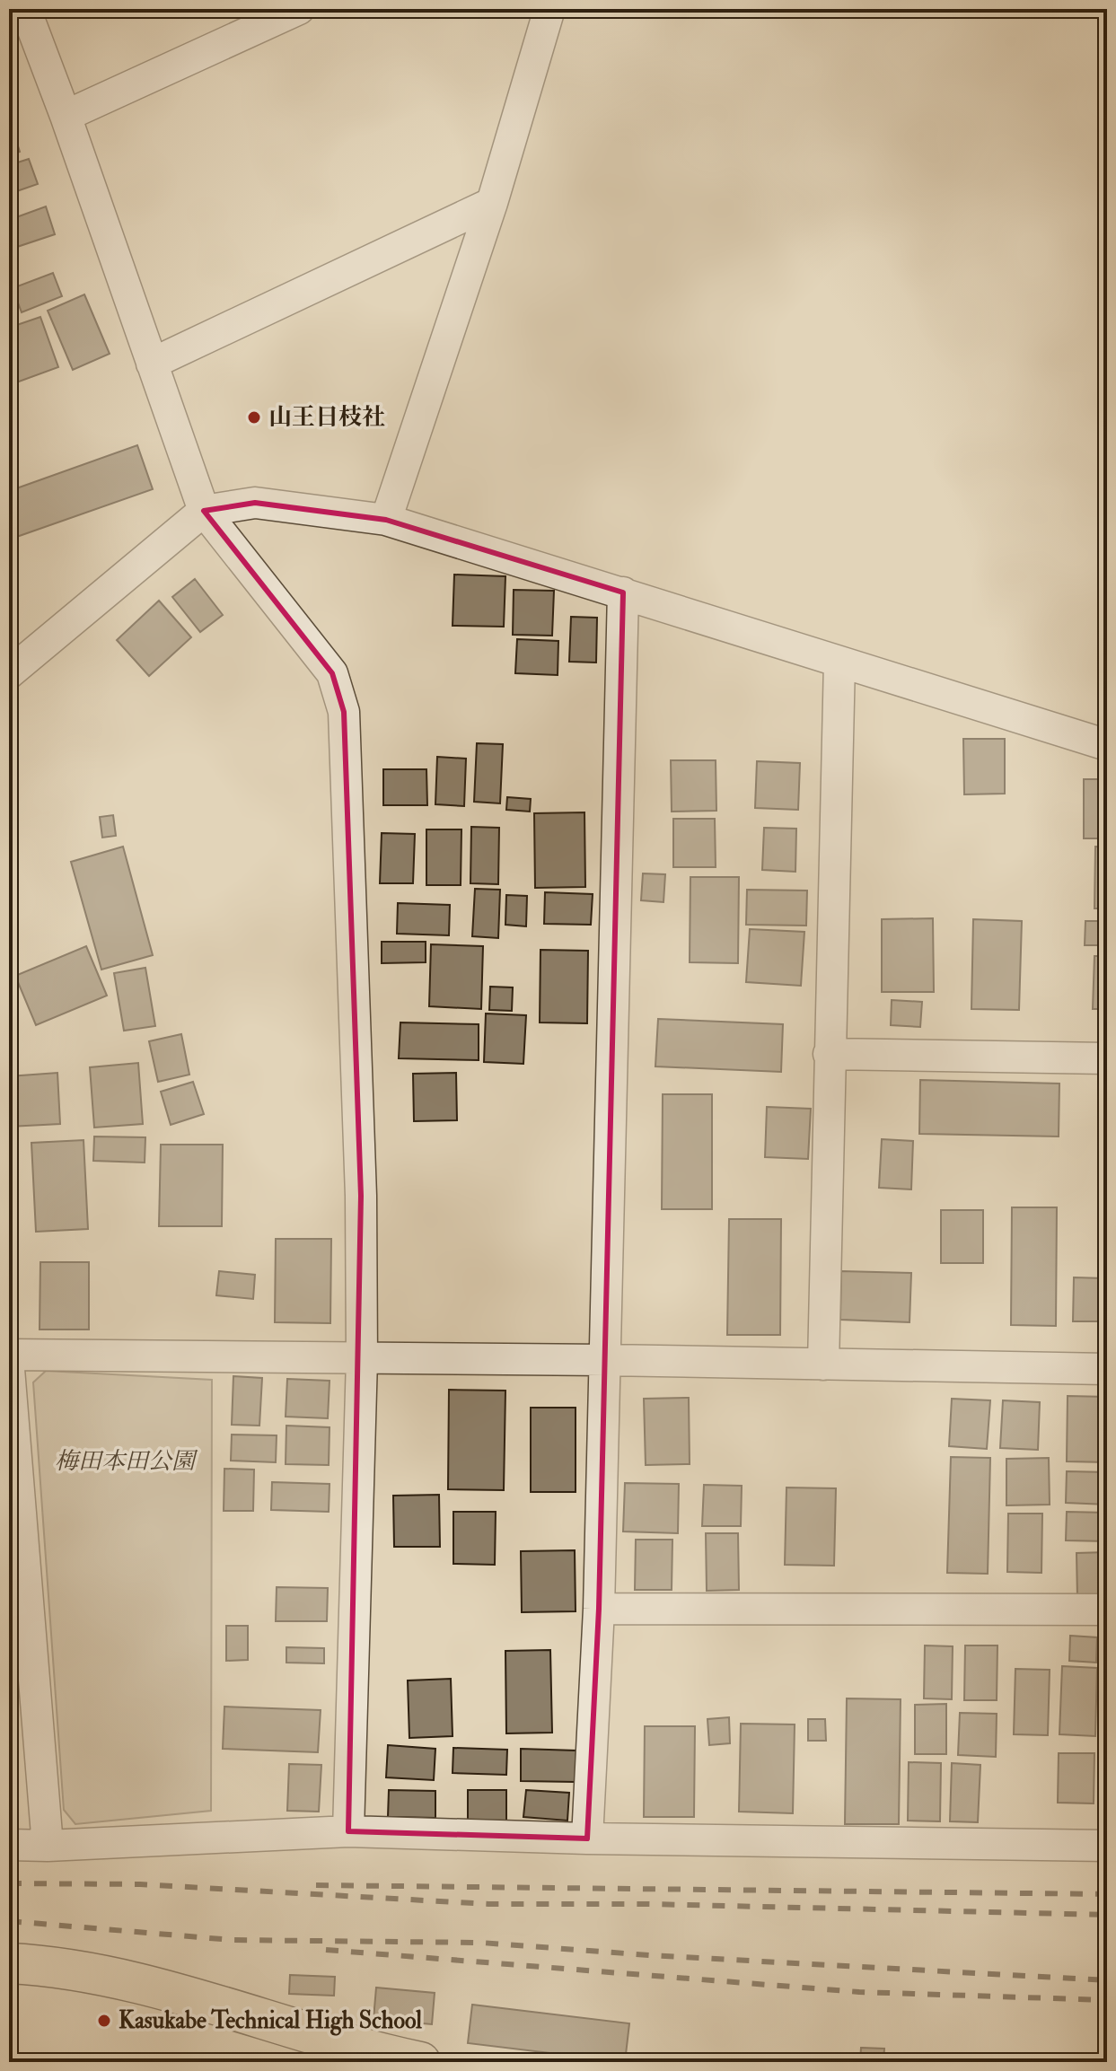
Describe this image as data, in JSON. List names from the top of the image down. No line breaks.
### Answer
{"parks":["梅田本田公園"],"places":["山王日枝社","Kasukabe Technical High School"]}
